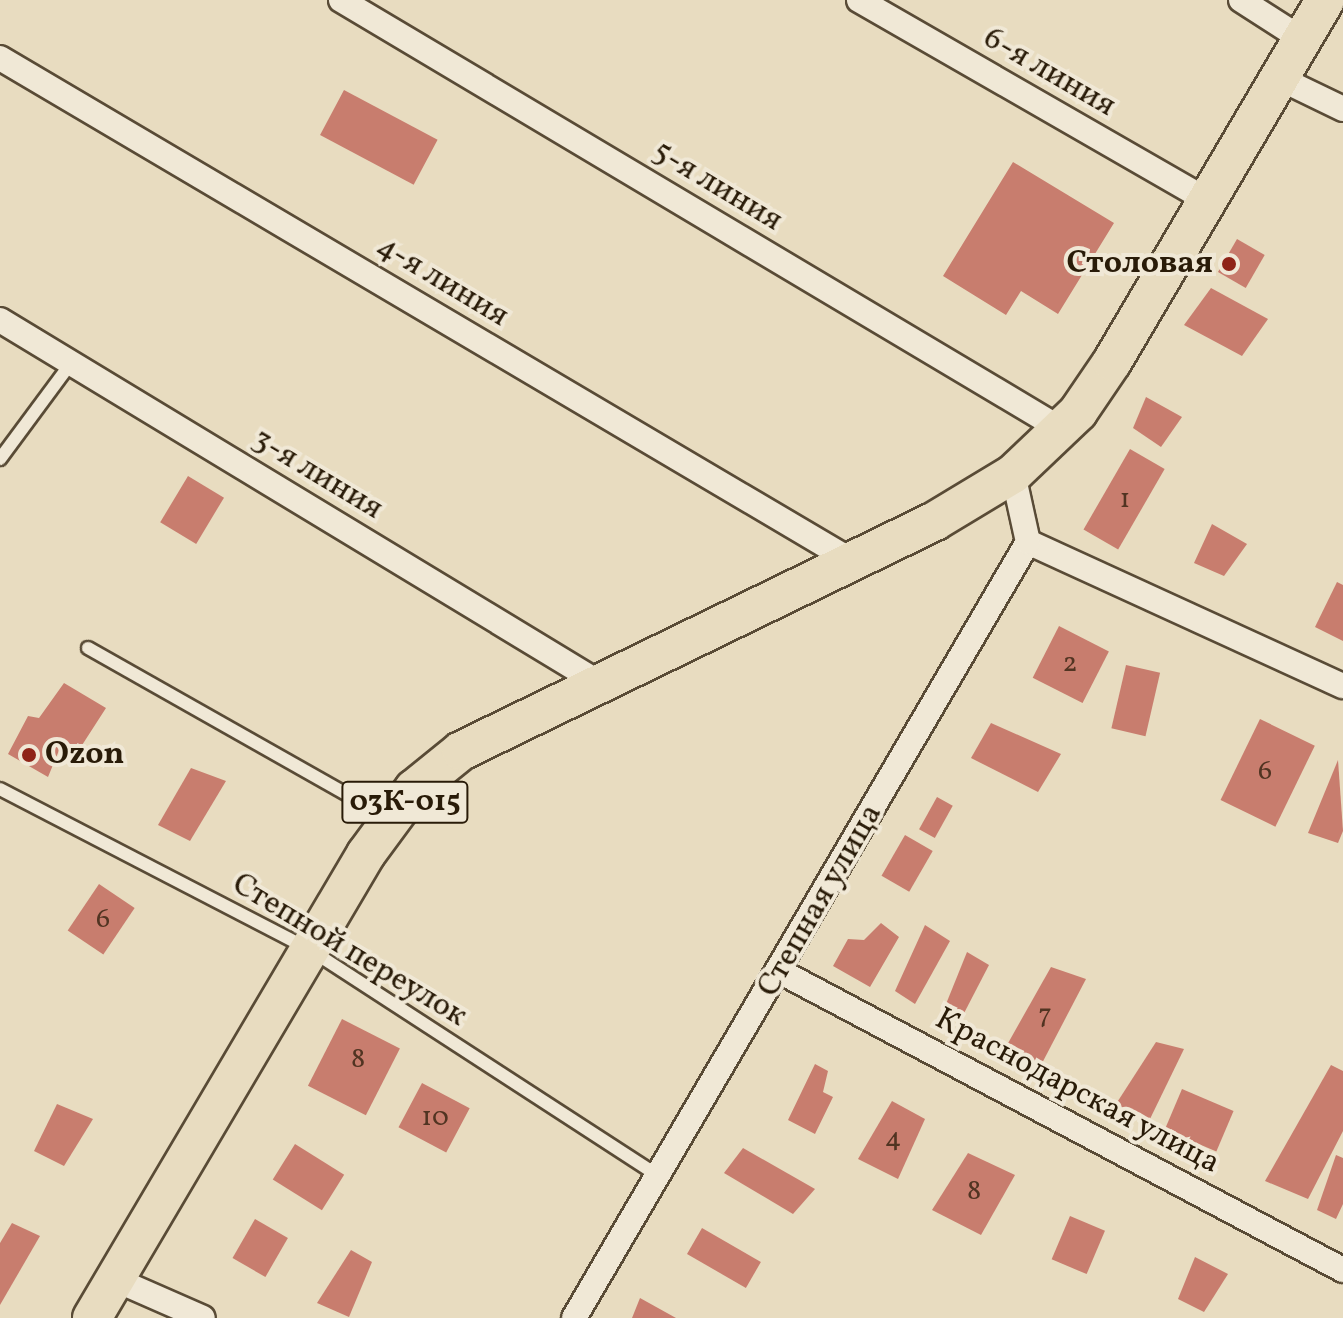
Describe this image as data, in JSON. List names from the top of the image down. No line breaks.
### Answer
{"streets":{"main road":["03К-015"],"street":["6-я линия","5-я линия","4-я линия","3-я линия","Степная улица","Краснодарская улица"],"lane":["Степной переулок"]},"crossings":[["6-я линия","03К-015"],["5-я линия","03К-015"],["4-я линия","03К-015"],["3-я линия","03К-015"],["03К-015","Степной переулок"],["Степная улица","Степной переулок"],["Степная улица","Краснодарская улица"]],"places":["Столовая","Ozon"],"house_numbers":["1","2","6","6","7","8","10","4","8"]}
